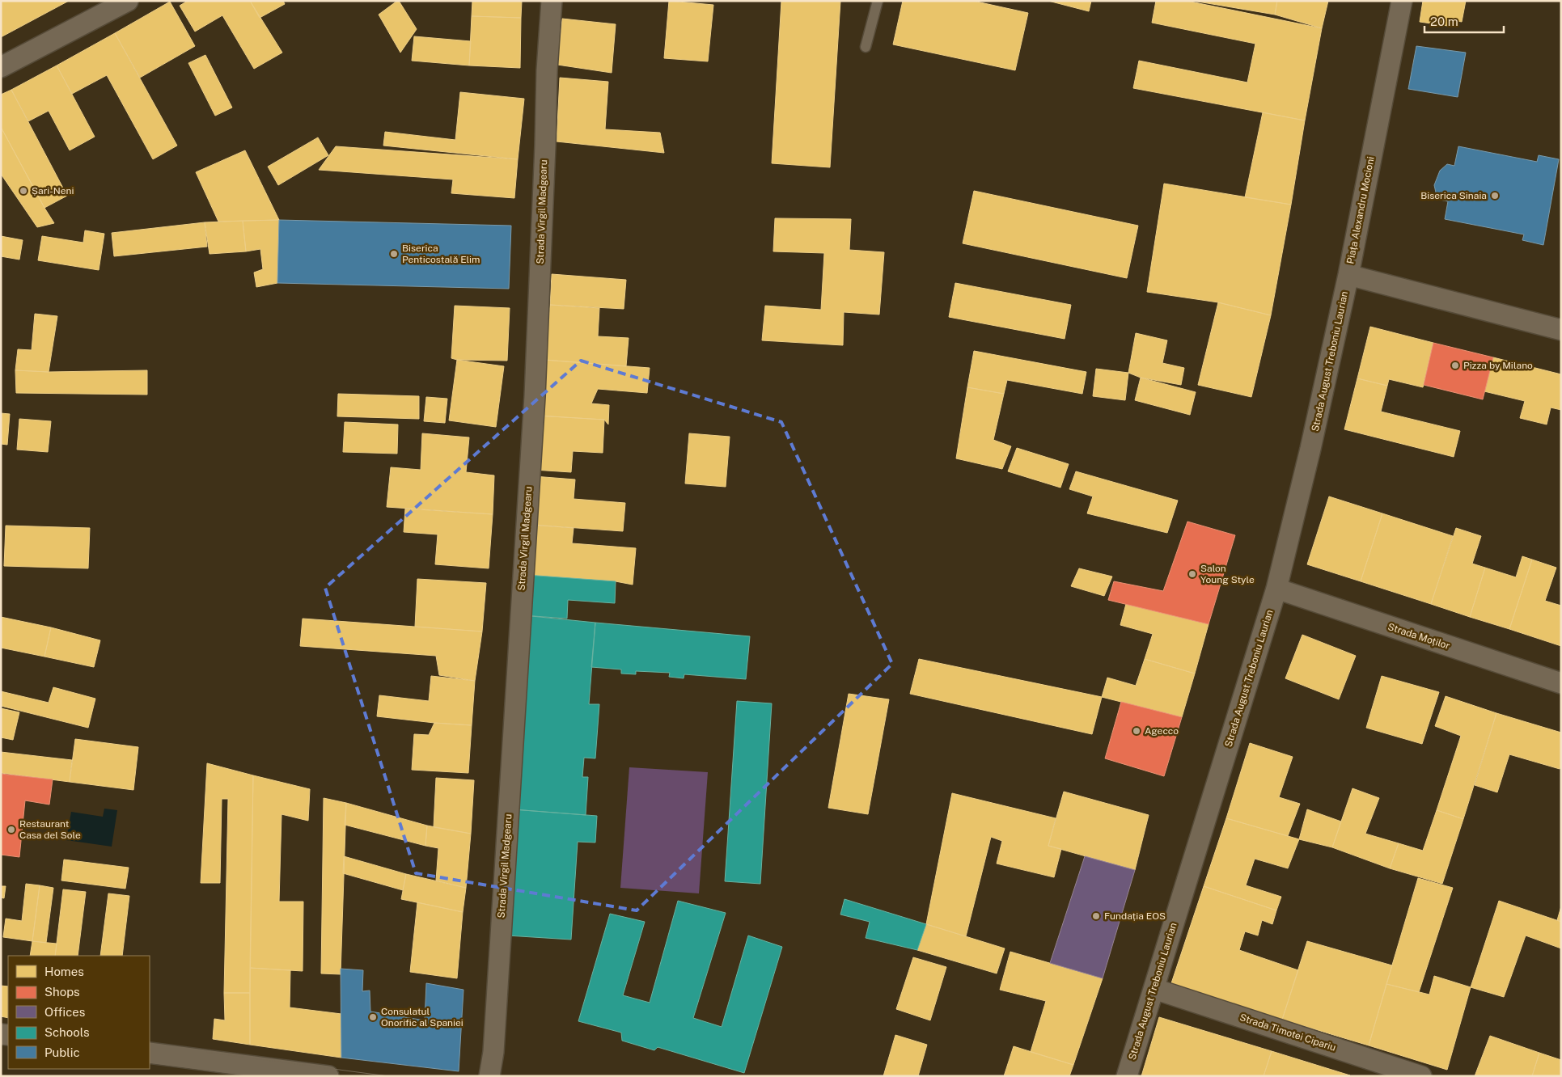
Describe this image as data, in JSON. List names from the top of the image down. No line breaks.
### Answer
{"streets":{"street":["Piața Alexandru Mocioni","Strada Virgil Madgearu","Strada August Treboniu Laurian","Strada Moților","Strada Timotei Cipariu"]},"crossings":[["Piața Alexandru Mocioni","Strada August Treboniu Laurian"],["Strada August Treboniu Laurian","Strada Moților"],["Strada August Treboniu Laurian","Strada Timotei Cipariu"]],"places":["Șari-Neni","Biserica Sinaia","Biserica Penticostală Elim","Pizza by Milano","Salon Young Style","Agecco","Restaurant Casa del Sole","Fundația EOS","Consulatul Onorific al Spaniei"],"legend":["Homes","Shops","Offices","Schools","Public"],"scale_bar":"20 m"}
